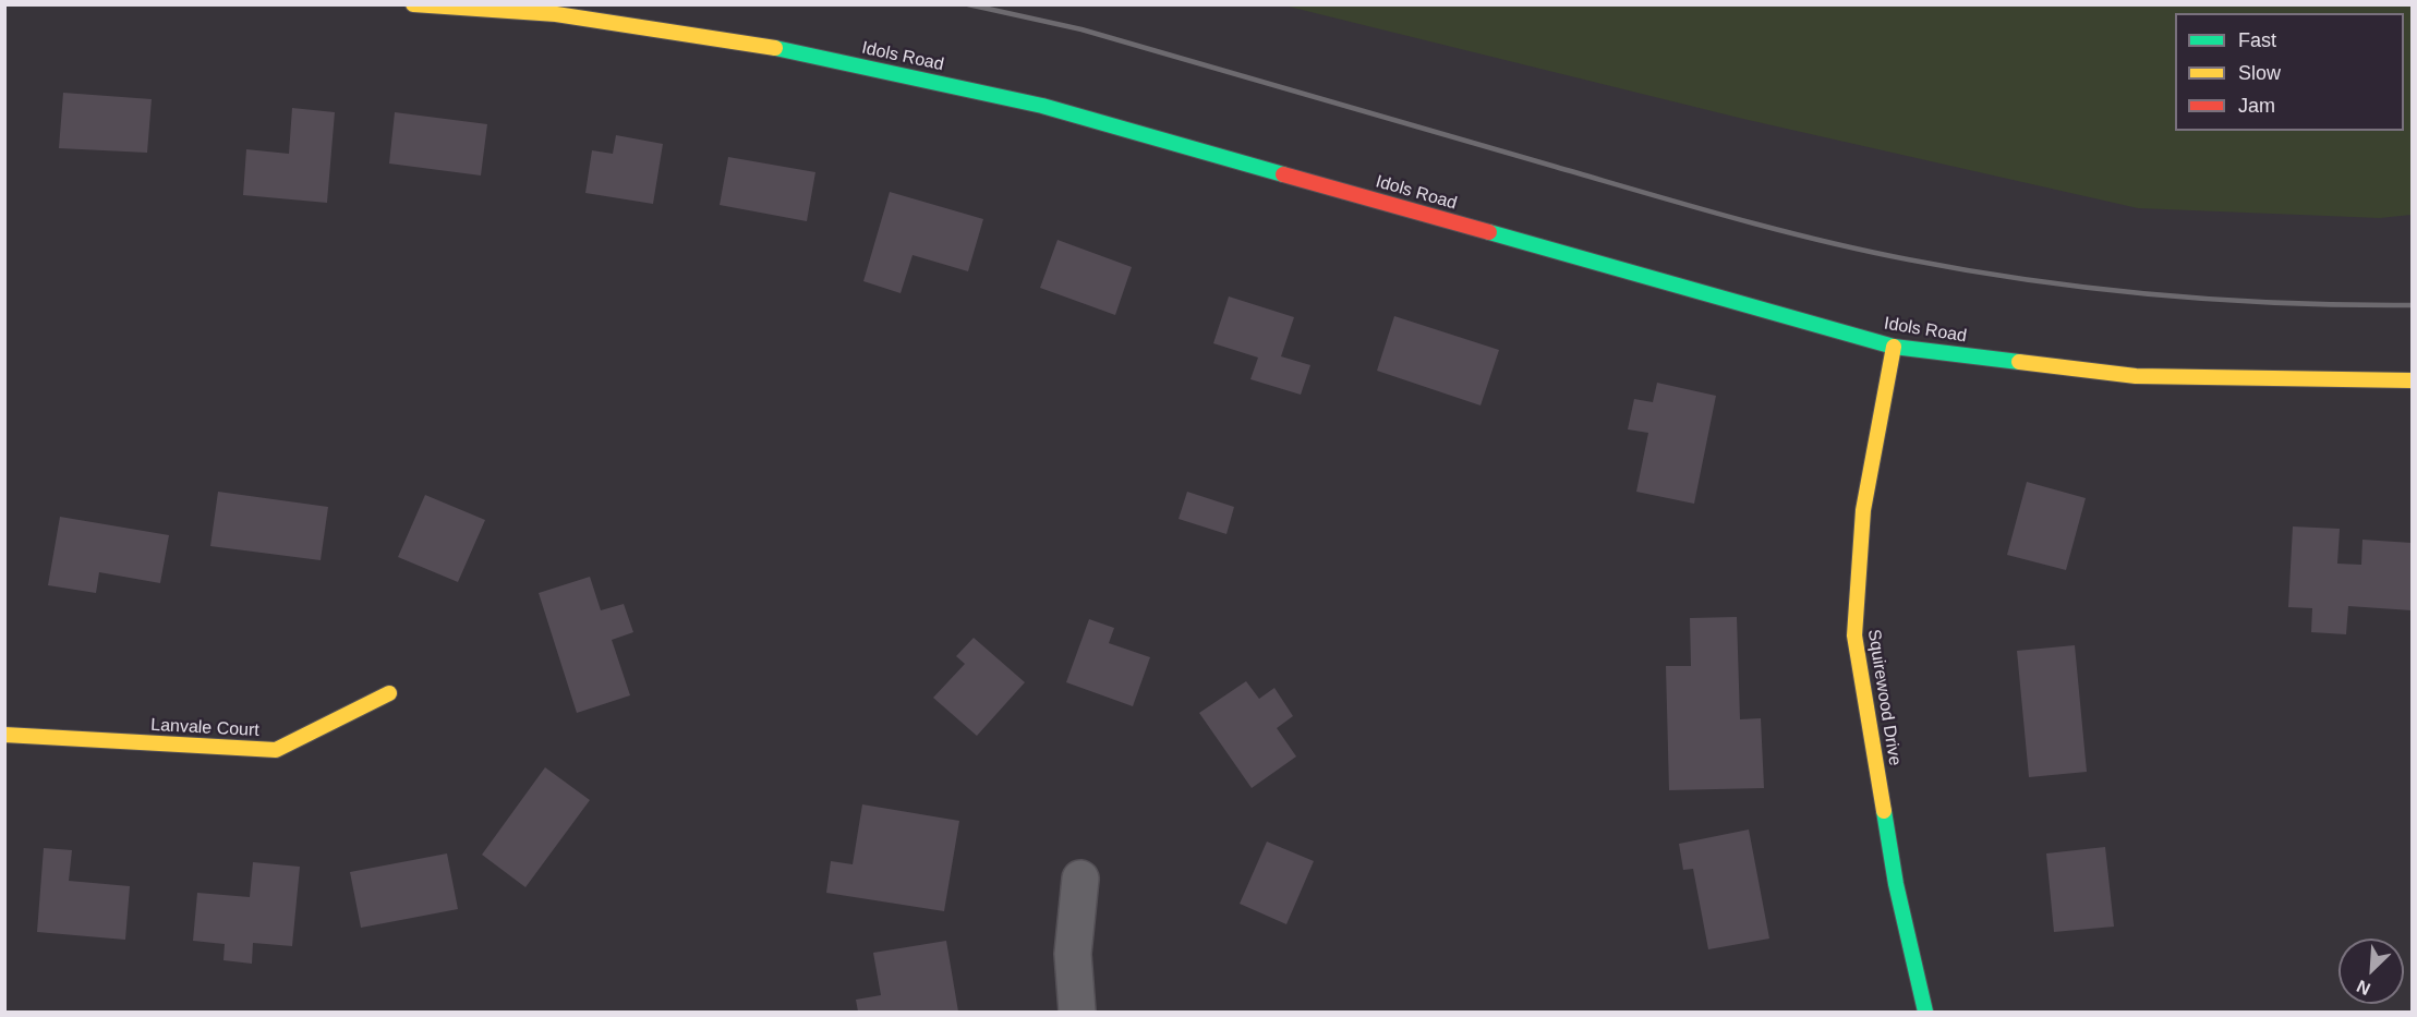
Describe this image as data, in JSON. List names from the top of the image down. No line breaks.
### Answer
{"streets":{"street":["Idols Road","Squirewood Drive","Lanvale Court"]},"crossings":[["Idols Road","Squirewood Drive"]],"legend":["Fast","Slow","Jam"],"north":"bottom left"}
